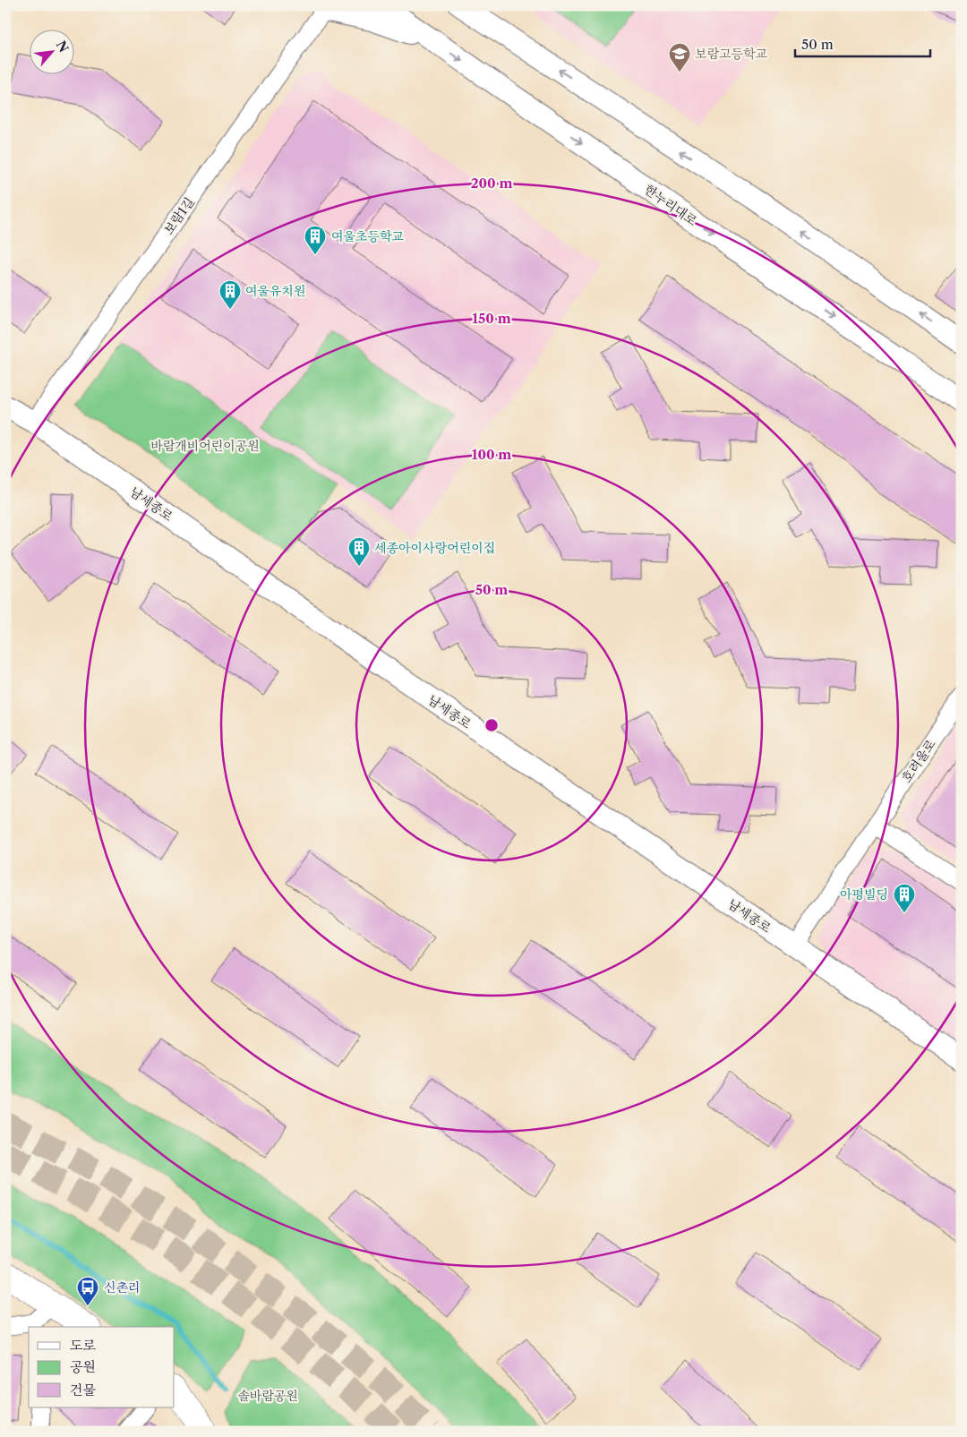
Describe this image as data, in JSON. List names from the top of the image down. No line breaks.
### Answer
{"streets":{"street":["한누리대로","보람1길","남세종로","호려울로"]},"crossings":[["보람1길","남세종로"],["남세종로","호려울로"]],"parks":["바람개비어린이공원","솔바람공원"],"places":{"school or university":["보람고등학교"],"building":["여울초등학교","여울유치원","세종아이사랑어린이집","아평빌딩"],"bus stop":["신촌리"]},"legend":["도로","공원","건물"],"scale_bar":"50 m","north":"top right","rings":["200 m","150 m","100 m","50 m"]}
